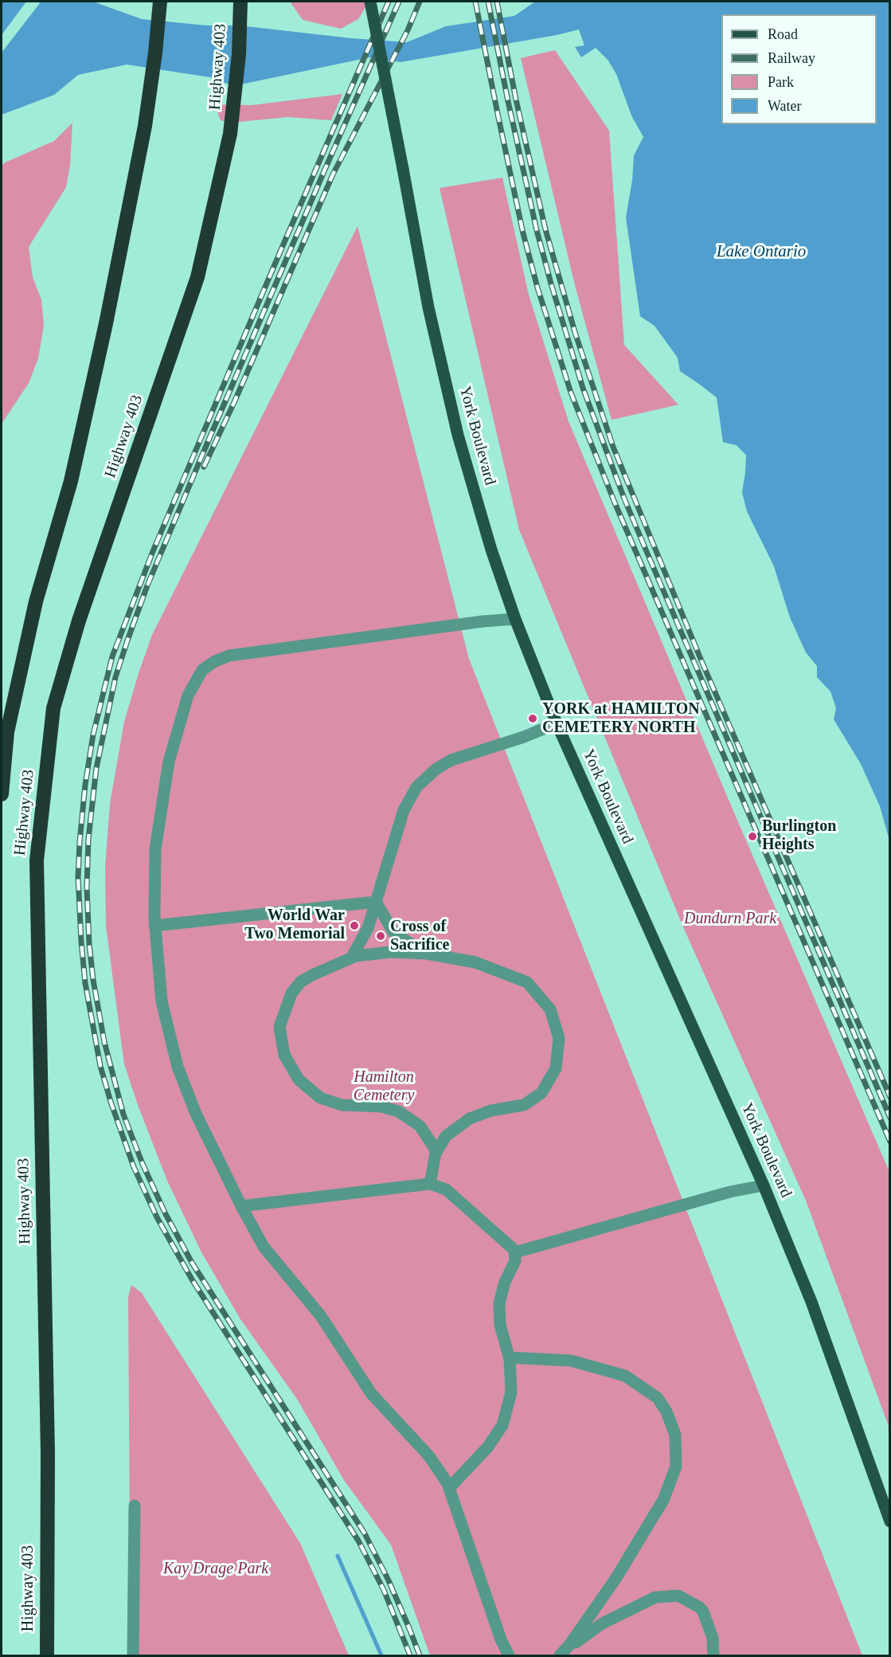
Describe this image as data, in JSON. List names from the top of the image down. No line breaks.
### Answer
{"streets":{"highway":["Highway 403"],"main road":["York Boulevard"]},"water":["Lake Ontario"],"parks":["Dundurn Park","Hamilton Cemetery","Kay Drage Park"],"places":["YORK at HAMILTON CEMETERY NORTH","Burlington Heights","World War Two Memorial","Cross of Sacrifice"],"legend":["Road","Railway","Park","Water"]}
